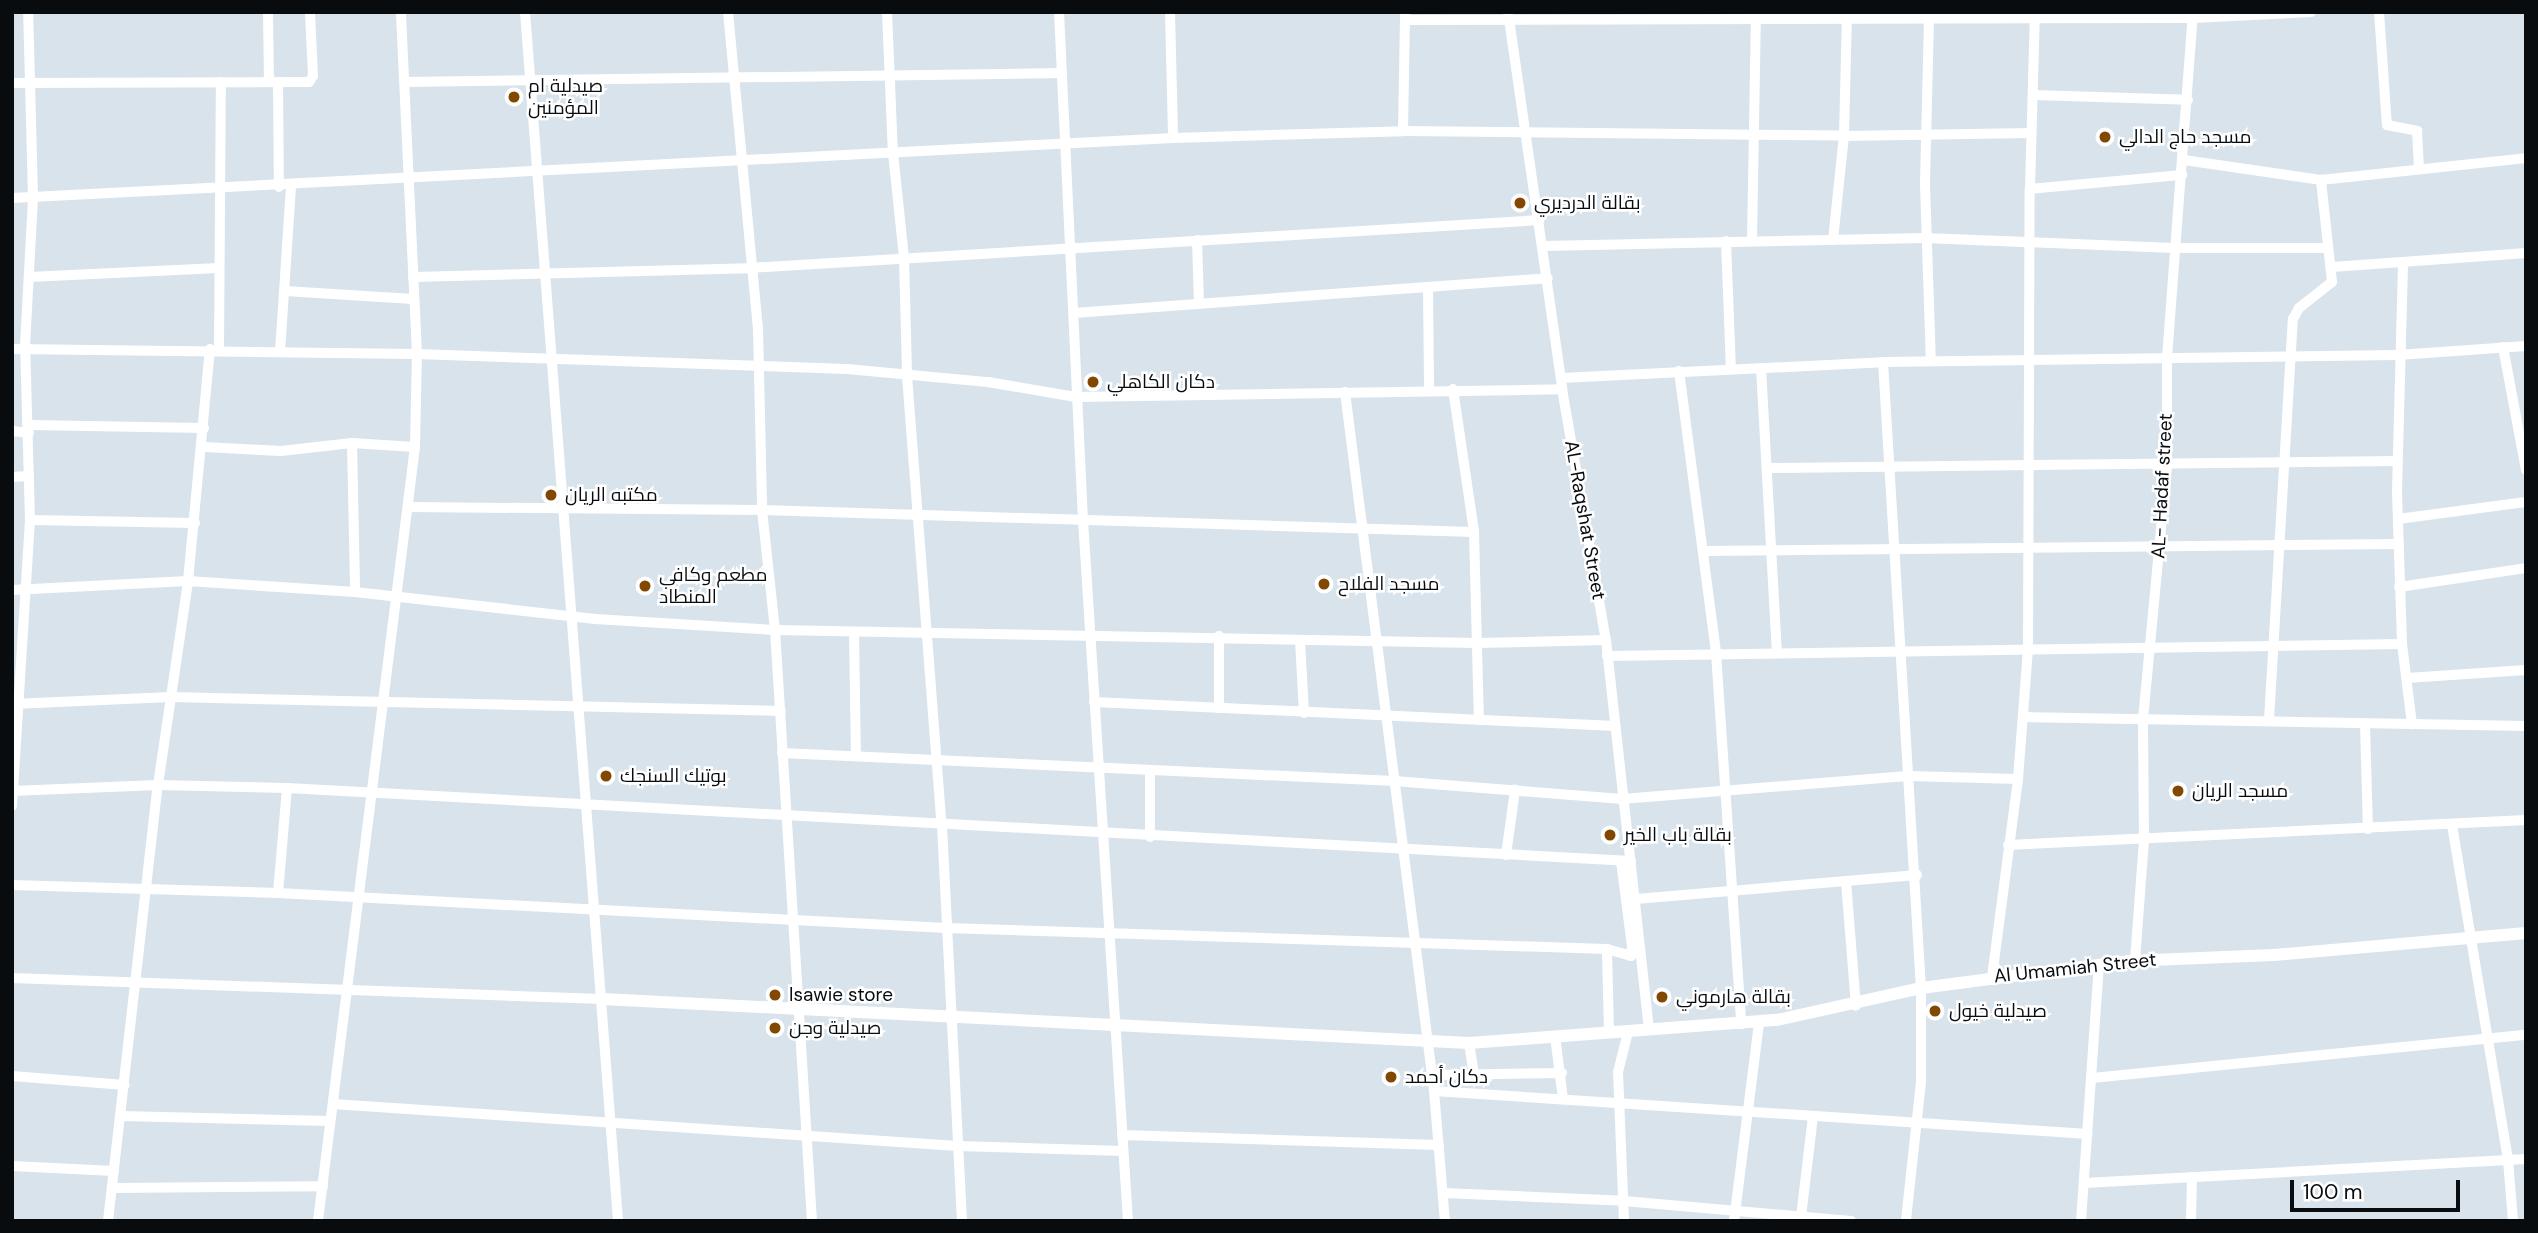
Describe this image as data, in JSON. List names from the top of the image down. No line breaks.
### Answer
{"streets":{"street":["AL- Hadaf street","AL-Raqshat Street","Al Umamiah Street"]},"crossings":[["AL- Hadaf street","Al Umamiah Street"],["AL-Raqshat Street","Al Umamiah Street"]],"places":["صيدلية ام المؤمنين","مسجد حاج الدالي","بقالة الدرديري","دكان الكاهلي","مكتبه الريان","مسجد الفلاح","مطعم وكافي المنطاد","بوتيك السنجك","مسجد الريان","بقالة باب الخير","Isawie store","بقالة هارموني","صيدلية خيول","صيدلية وجن","دكان أحمد"],"scale_bar":"100 m"}
